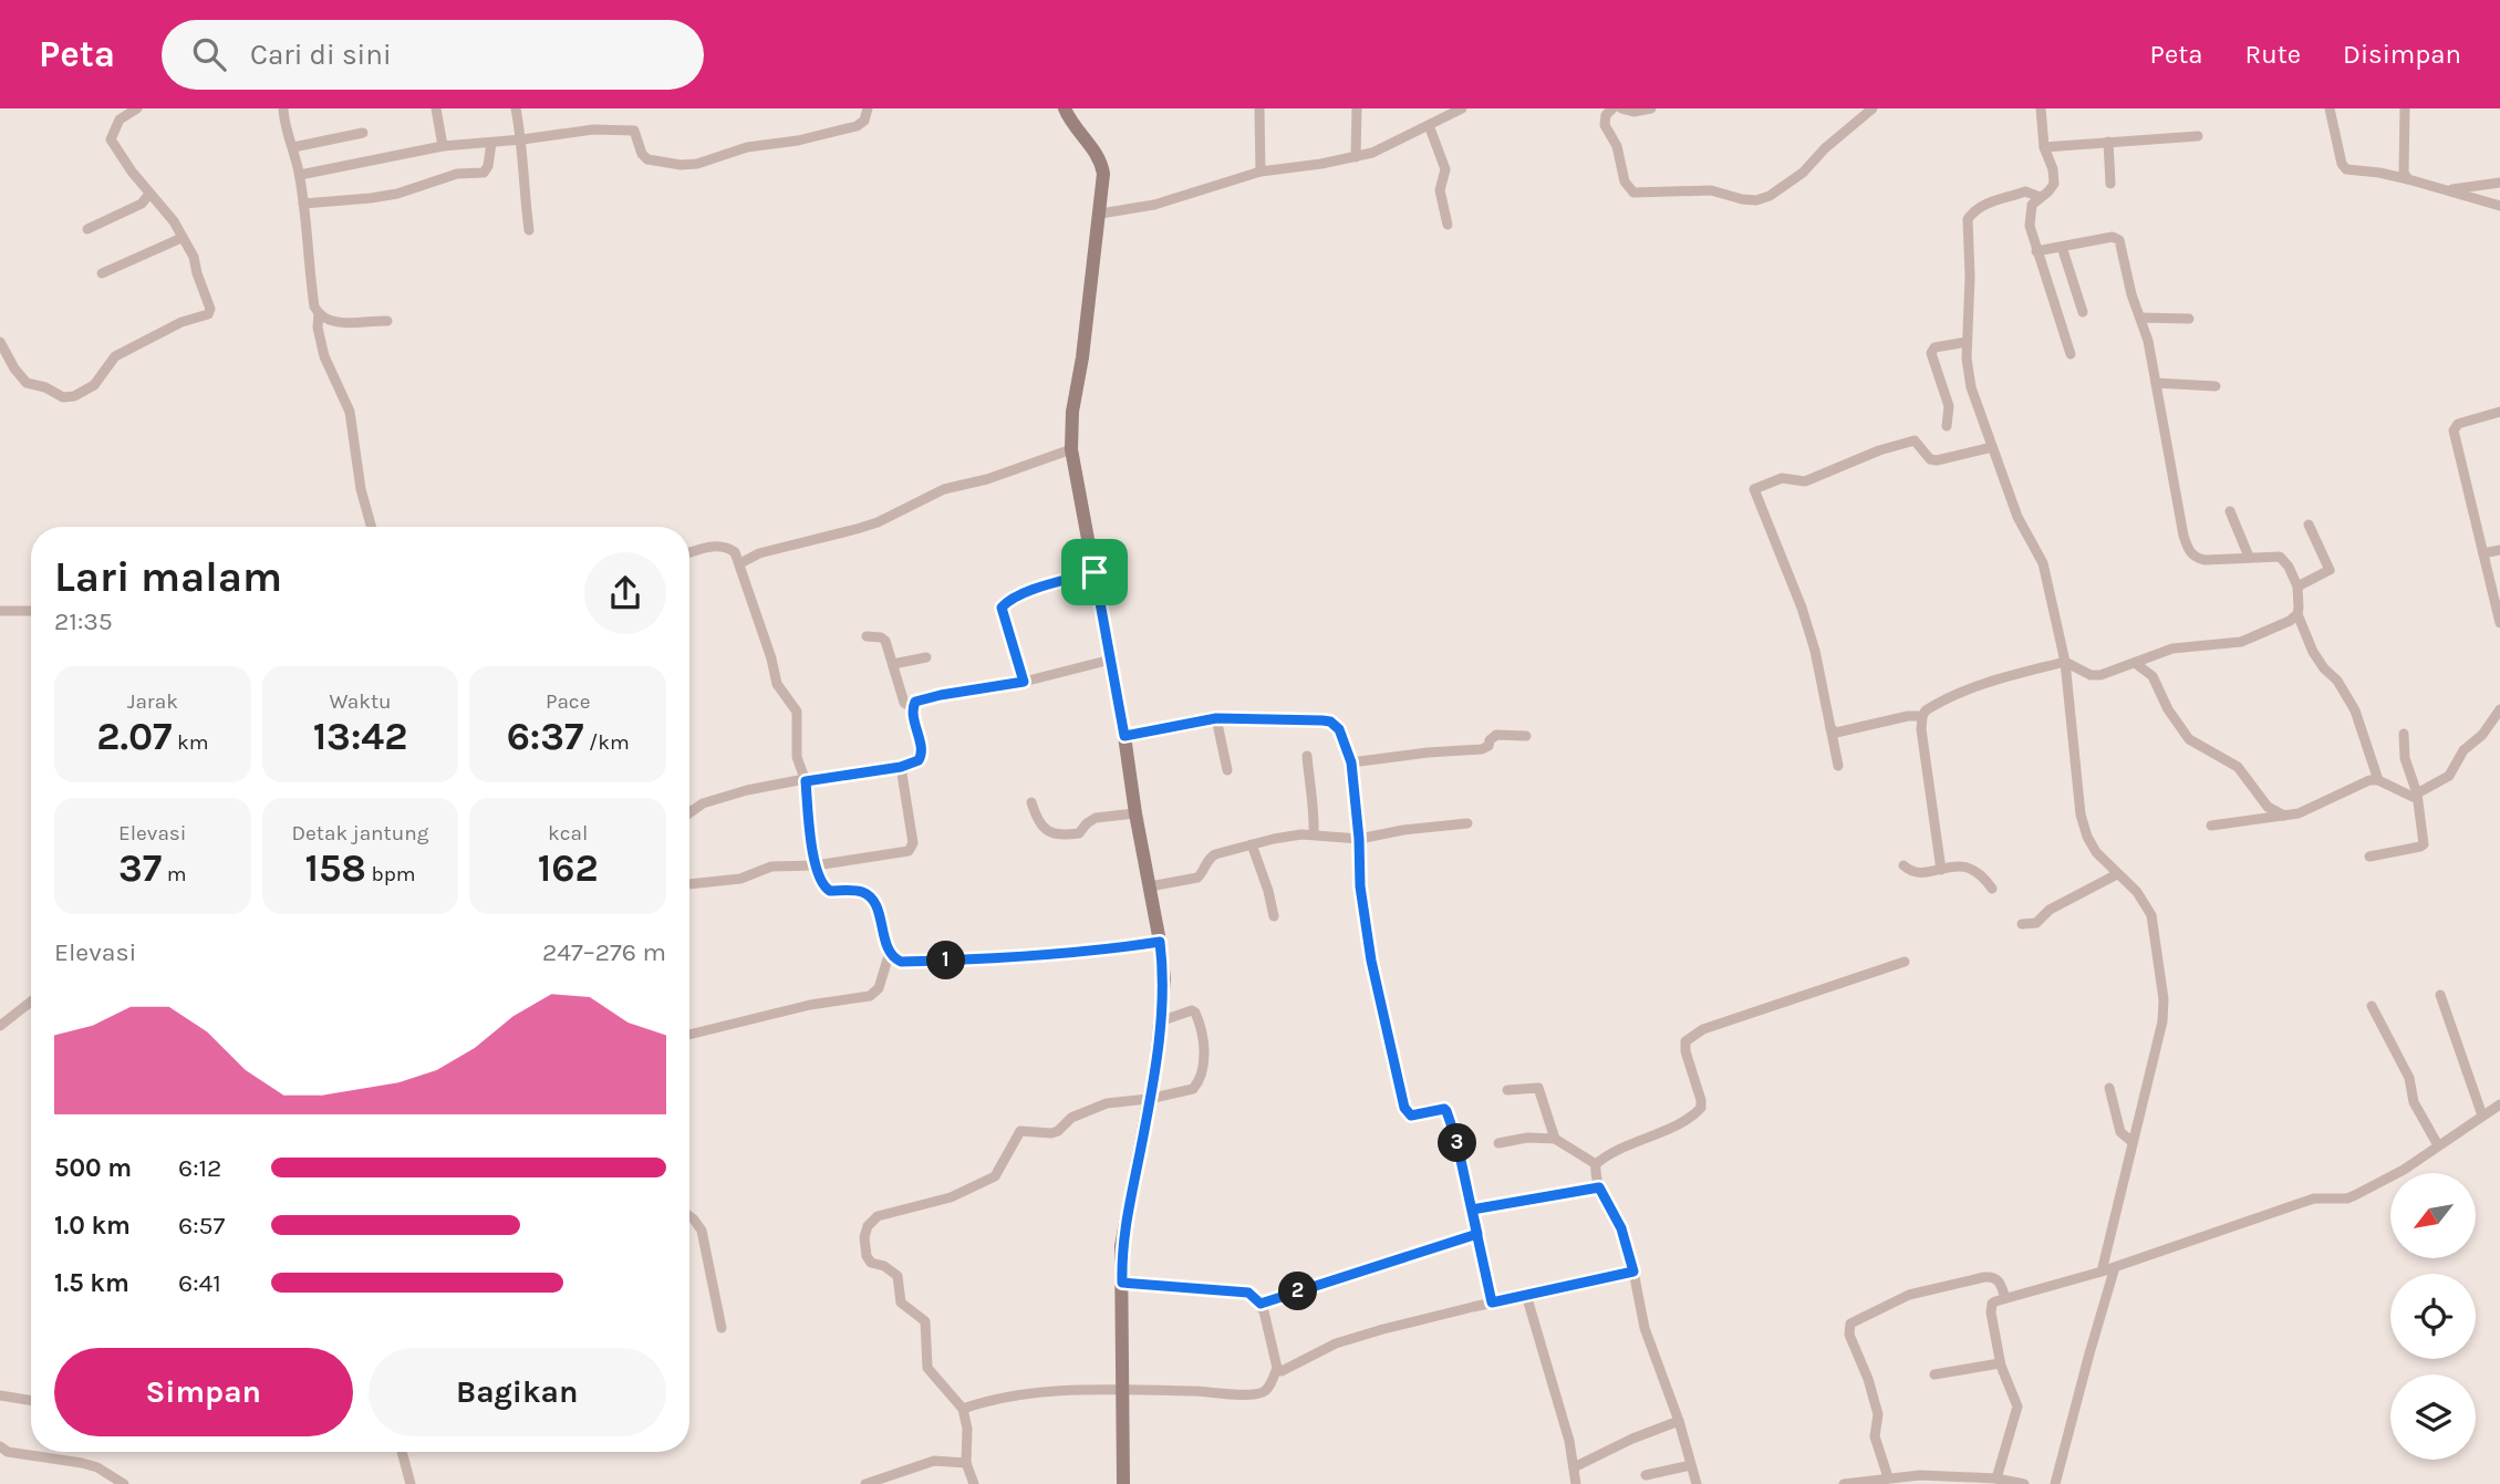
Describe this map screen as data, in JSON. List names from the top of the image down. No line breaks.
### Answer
{"north":"bottom left","page":{"header":"Peta","search":"Cari di sini","nav":["Peta","Rute","Disimpan"],"heading":["Lari malam","21:35"],"stats":[["Jarak","2.07 km"],["Waktu","13:42"],["Pace","6:37 /km"],["Elevasi","37 m"],["Detak jantung","158 bpm"],["kcal","162"]],"chart":["Elevasi","247–276 m"],"pins":["1","3","2"],"list":[{"name":"500 m","note":"6:12"},{"name":"1.0 km","note":"6:57"},{"name":"1.5 km","note":"6:41"}],"buttons":["Simpan","Bagikan"]}}
